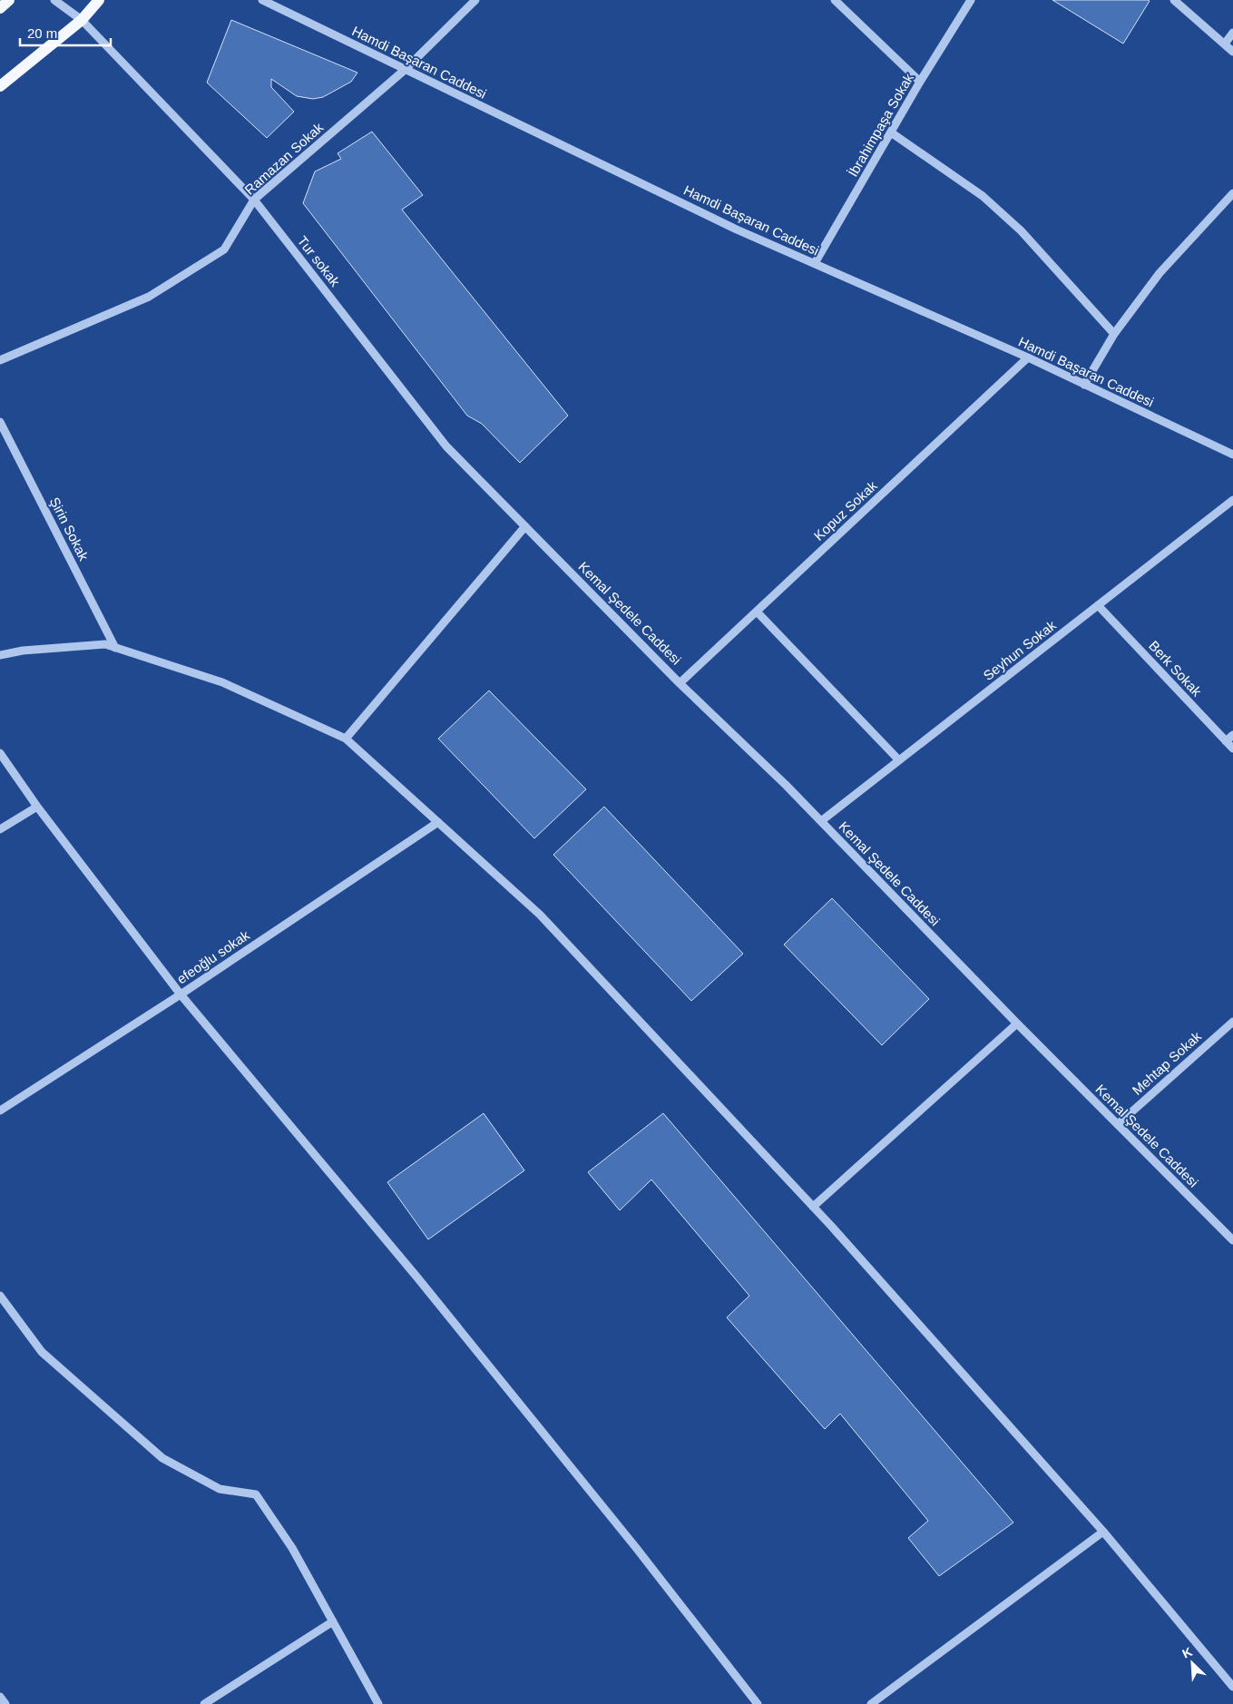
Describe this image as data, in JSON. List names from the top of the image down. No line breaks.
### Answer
{"streets":{"street":["Hamdi Başaran Caddesi","İbrahimpaşa Sokak","Ramazan Sokak","Tur sokak","Kopuz Sokak","Şirin Sokak","Kemal Şedele Caddesi","Seyhun Sokak","Berk Sokak","efeoğlu sokak","Mehtap Sokak"]},"crossings":[["Hamdi Başaran Caddesi","İbrahimpaşa Sokak"],["Hamdi Başaran Caddesi","Ramazan Sokak"],["Hamdi Başaran Caddesi","Kopuz Sokak"],["Ramazan Sokak","Tur sokak"],["Tur sokak","Kemal Şedele Caddesi"],["Kopuz Sokak","Kemal Şedele Caddesi"],["Kemal Şedele Caddesi","Seyhun Sokak"],["Kemal Şedele Caddesi","Mehtap Sokak"],["Seyhun Sokak","Berk Sokak"]],"scale_bar":"20 m","north":"top left"}
